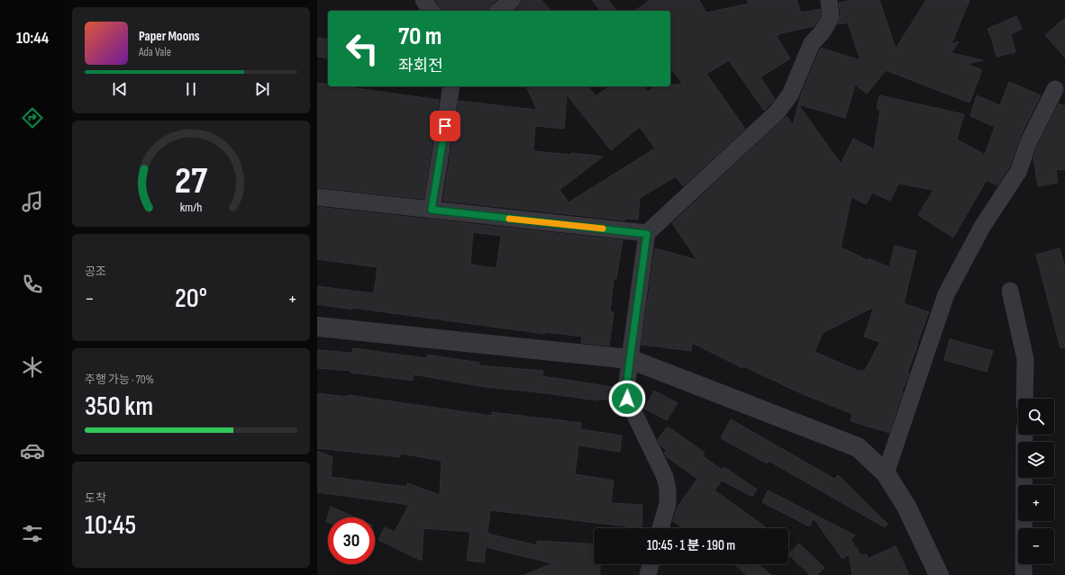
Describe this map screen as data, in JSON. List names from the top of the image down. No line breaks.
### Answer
{"page":{"tabs":"10:44","turn":["70 m","좌회전"],"song":["Paper Moons","Ada Vale"],"tile":["공조",["주행 가능 · 70%","350 km"],["도착","10:45"]],"heat":["−","20°","+"],"map_buttons":["+","−"],"limit":"30","trip":"10:45 · 1 분 · 190 m","gauge":["27","km/h"]}}
